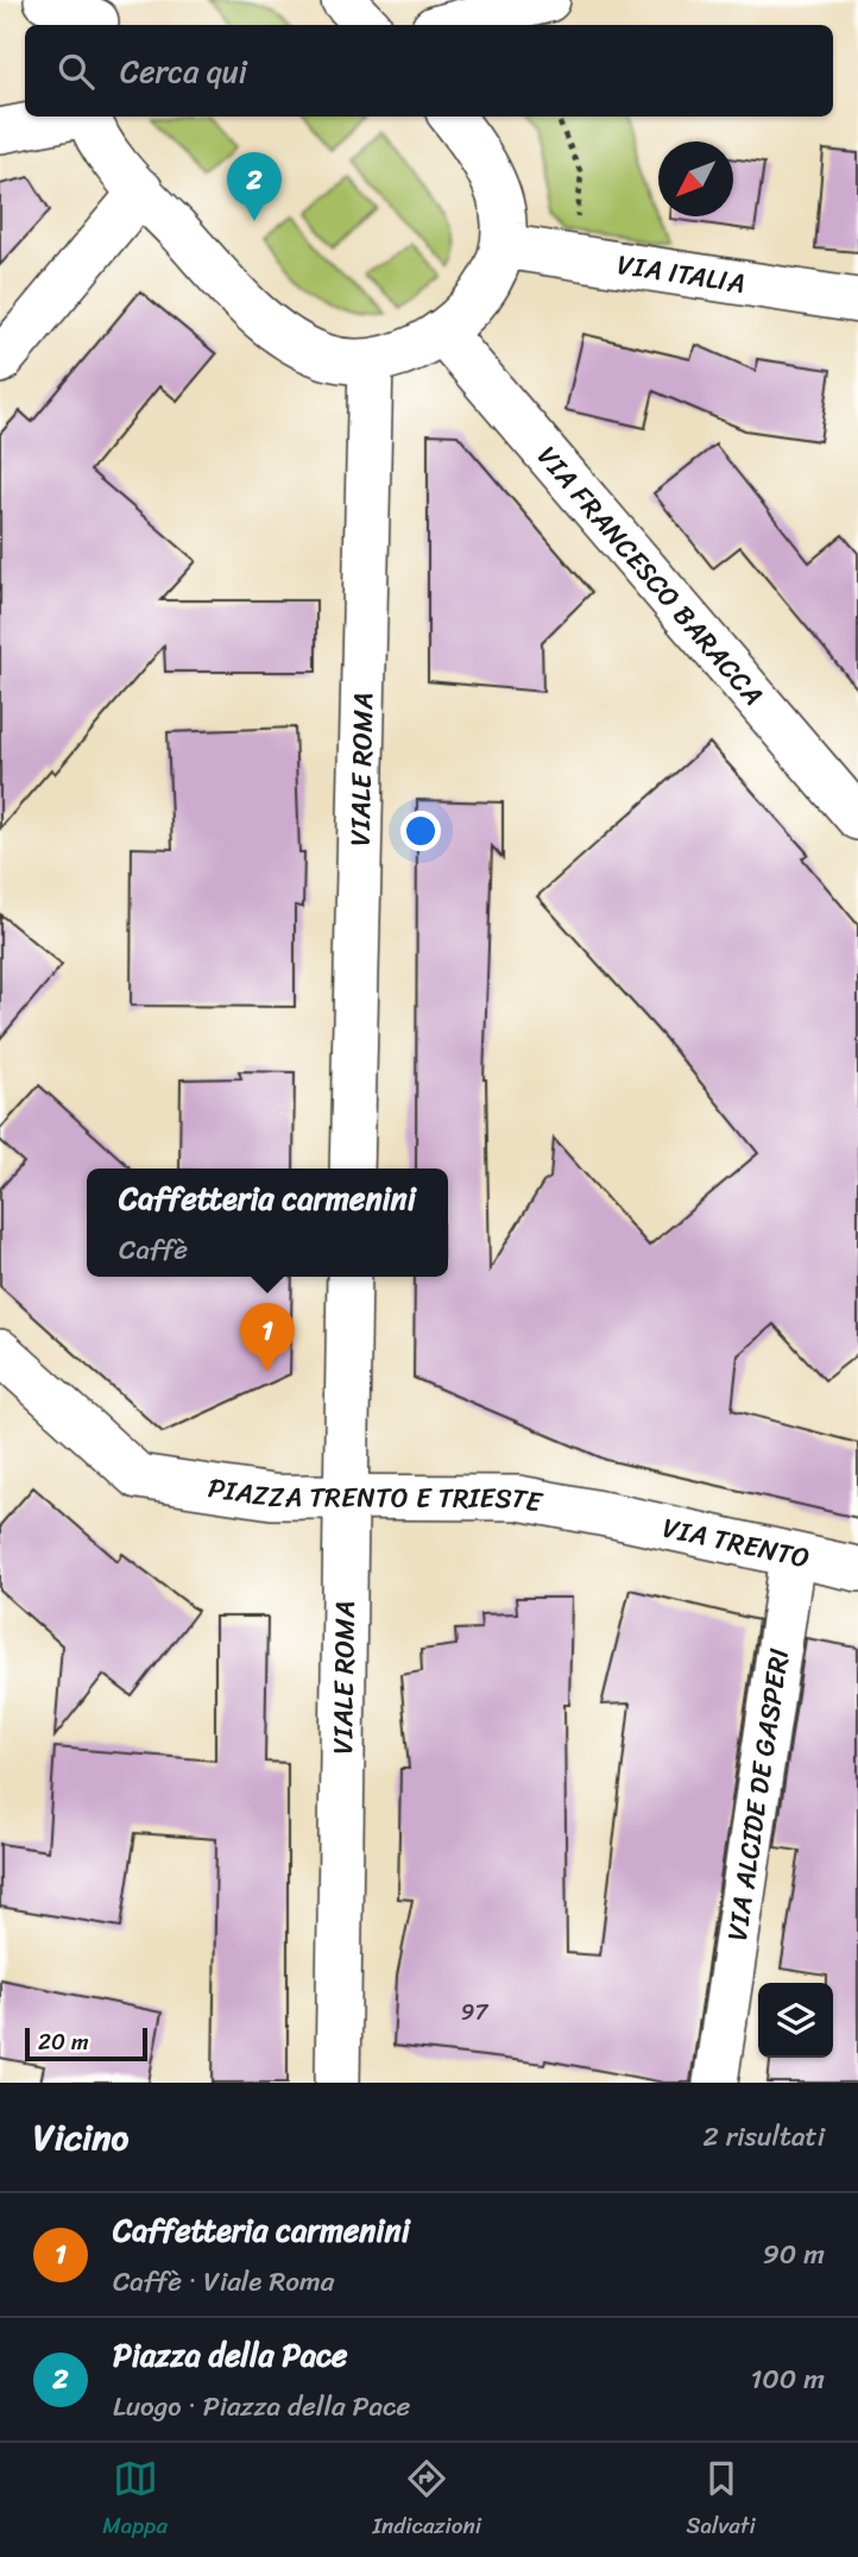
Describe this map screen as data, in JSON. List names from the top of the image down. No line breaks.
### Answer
{"streets":{"street":["VIA ITALIA","VIA FRANCESCO BARACCA","VIALE ROMA","PIAZZA TRENTO E TRIESTE","VIA TRENTO","VIA ALCIDE DE GASPERI"]},"crossings":[["VIALE ROMA","PIAZZA TRENTO E TRIESTE"],["PIAZZA TRENTO E TRIESTE","VIA TRENTO"],["VIA TRENTO","VIA ALCIDE DE GASPERI"]],"house_numbers":["97"],"scale_bar":"20 m","north":"bottom left","page":{"search":"Cerca qui","pins":["2","1"],"popup":["Caffetteria carmenini","Caffè"],"scale":"20 m","heading":["Vicino","2 risultati"],"list":[{"mark":"1","name":"Caffetteria carmenini","note":"Caffè · Viale Roma","value":"90 m"},{"mark":"2","name":"Piazza della Pace","note":"Luogo · Piazza della Pace","value":"100 m"}],"nav":["Mappa","Indicazioni","Salvati"]}}
